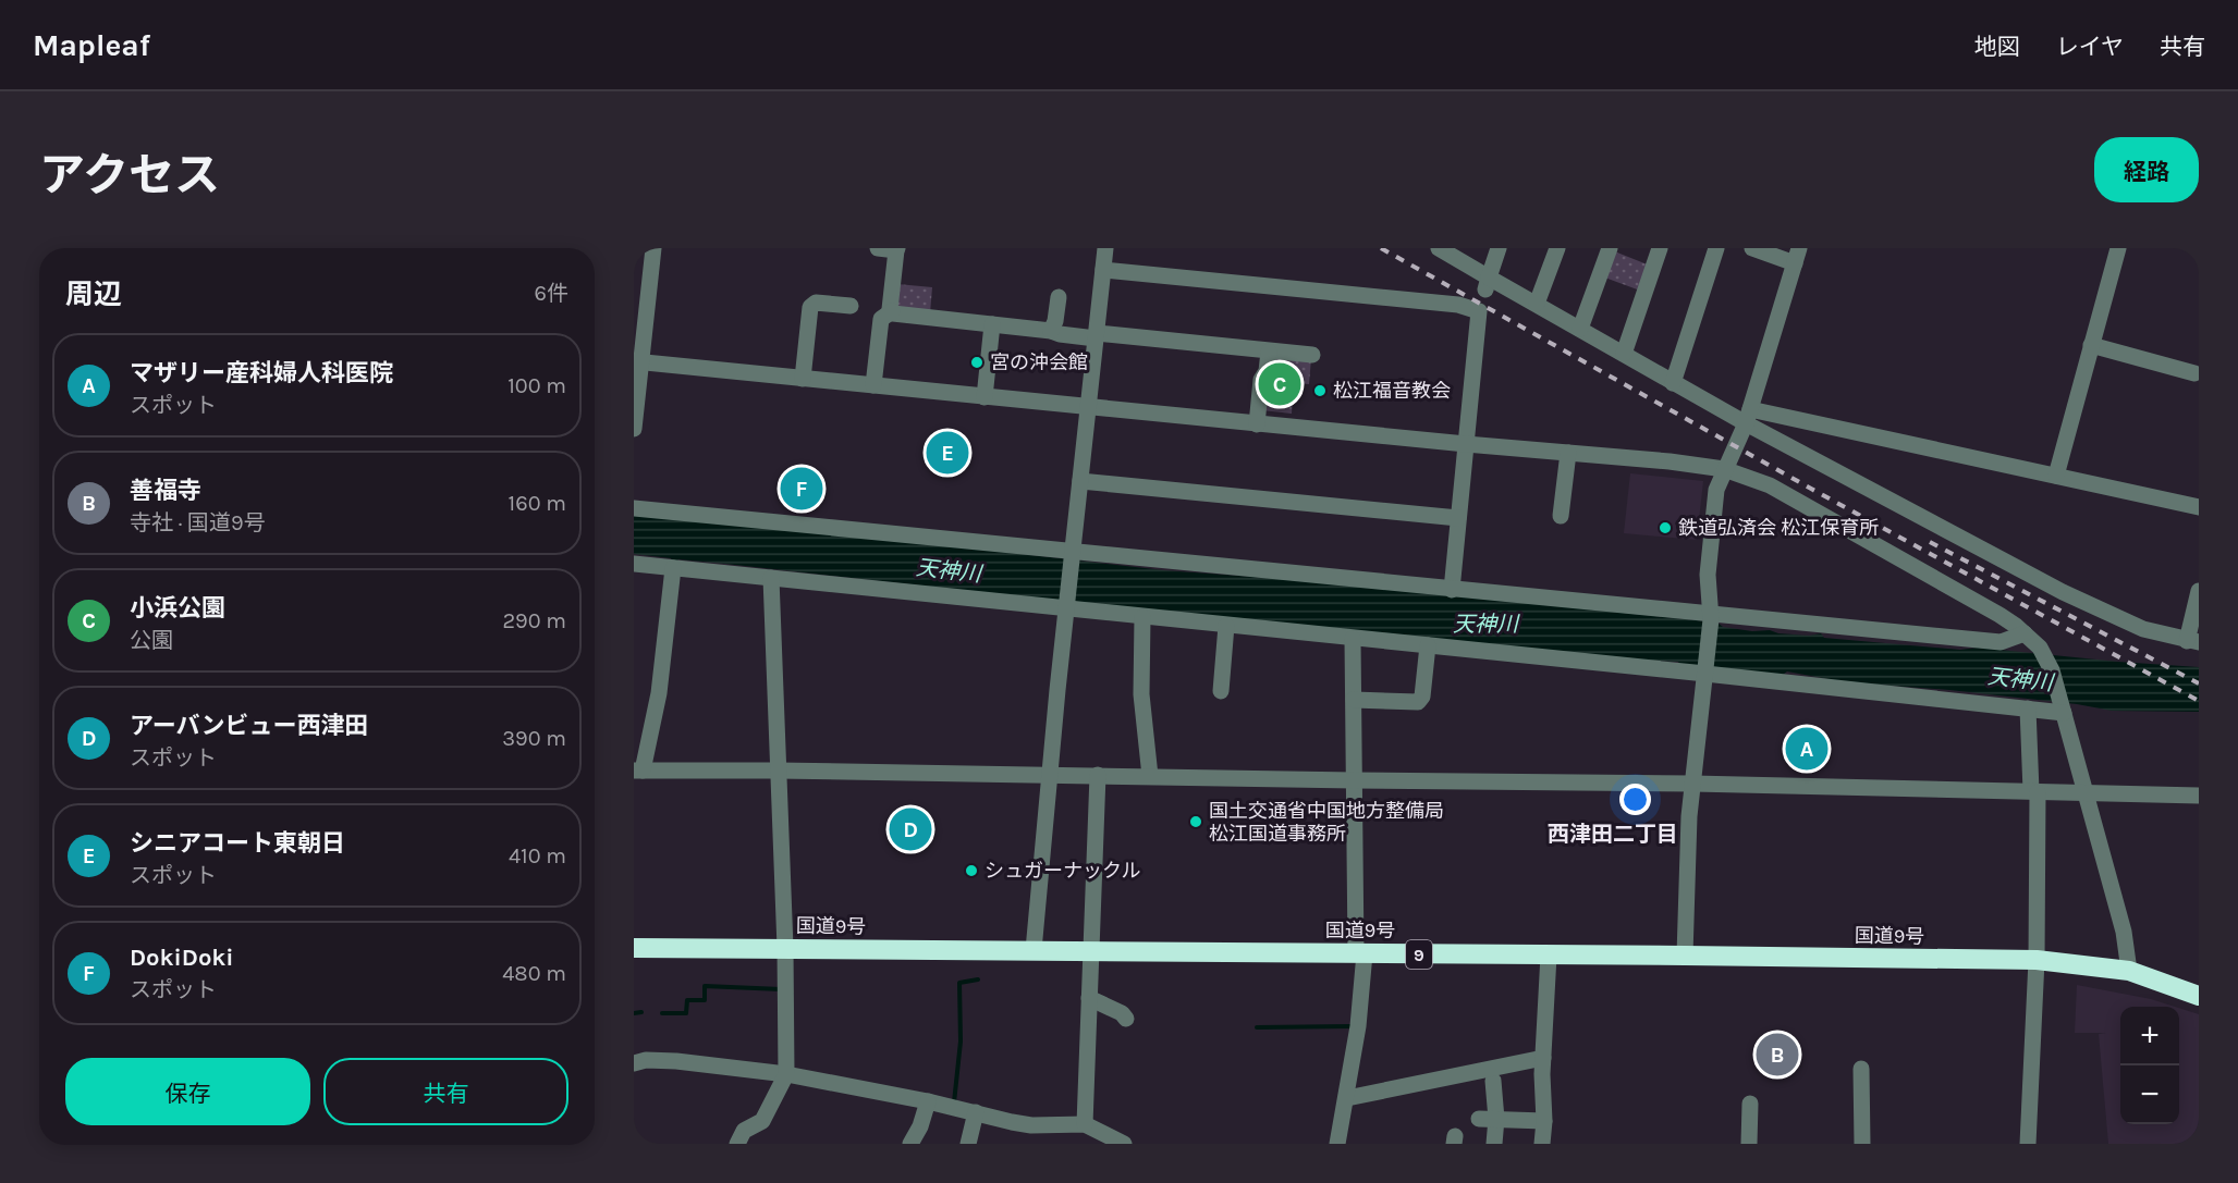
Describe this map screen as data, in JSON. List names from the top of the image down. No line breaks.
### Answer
{"streets":{"highway":["国道9号","9"]},"districts":["西津田二丁目"],"water":["天神川"],"places":["宮の沖会館","松江福音教会","鉄道弘済会 松江保育所","国土交通省中国地方整備局 松江国道事務所","シュガーナックル"],"page":{"header":"Mapleaf","nav":["地図","レイヤ","共有"],"title":"アクセス","buttons":["経路",["保存","共有"]],"heading":["周辺","6件"],"list":[{"mark":"A","name":"マザリー産科婦人科医院","note":"スポット","value":"100 m"},{"mark":"B","name":"善福寺","note":"寺社 · 国道9号","value":"160 m"},{"mark":"C","name":"小浜公園","note":"公園","value":"290 m"},{"mark":"D","name":"アーバンビュー西津田","note":"スポット","value":"390 m"},{"mark":"E","name":"シニアコート東朝日","note":"スポット","value":"410 m"},{"mark":"F","name":"DokiDoki","note":"スポット","value":"480 m"}],"pins":["C","E","F","A","D","B"],"map_buttons":["+","−"]}}
